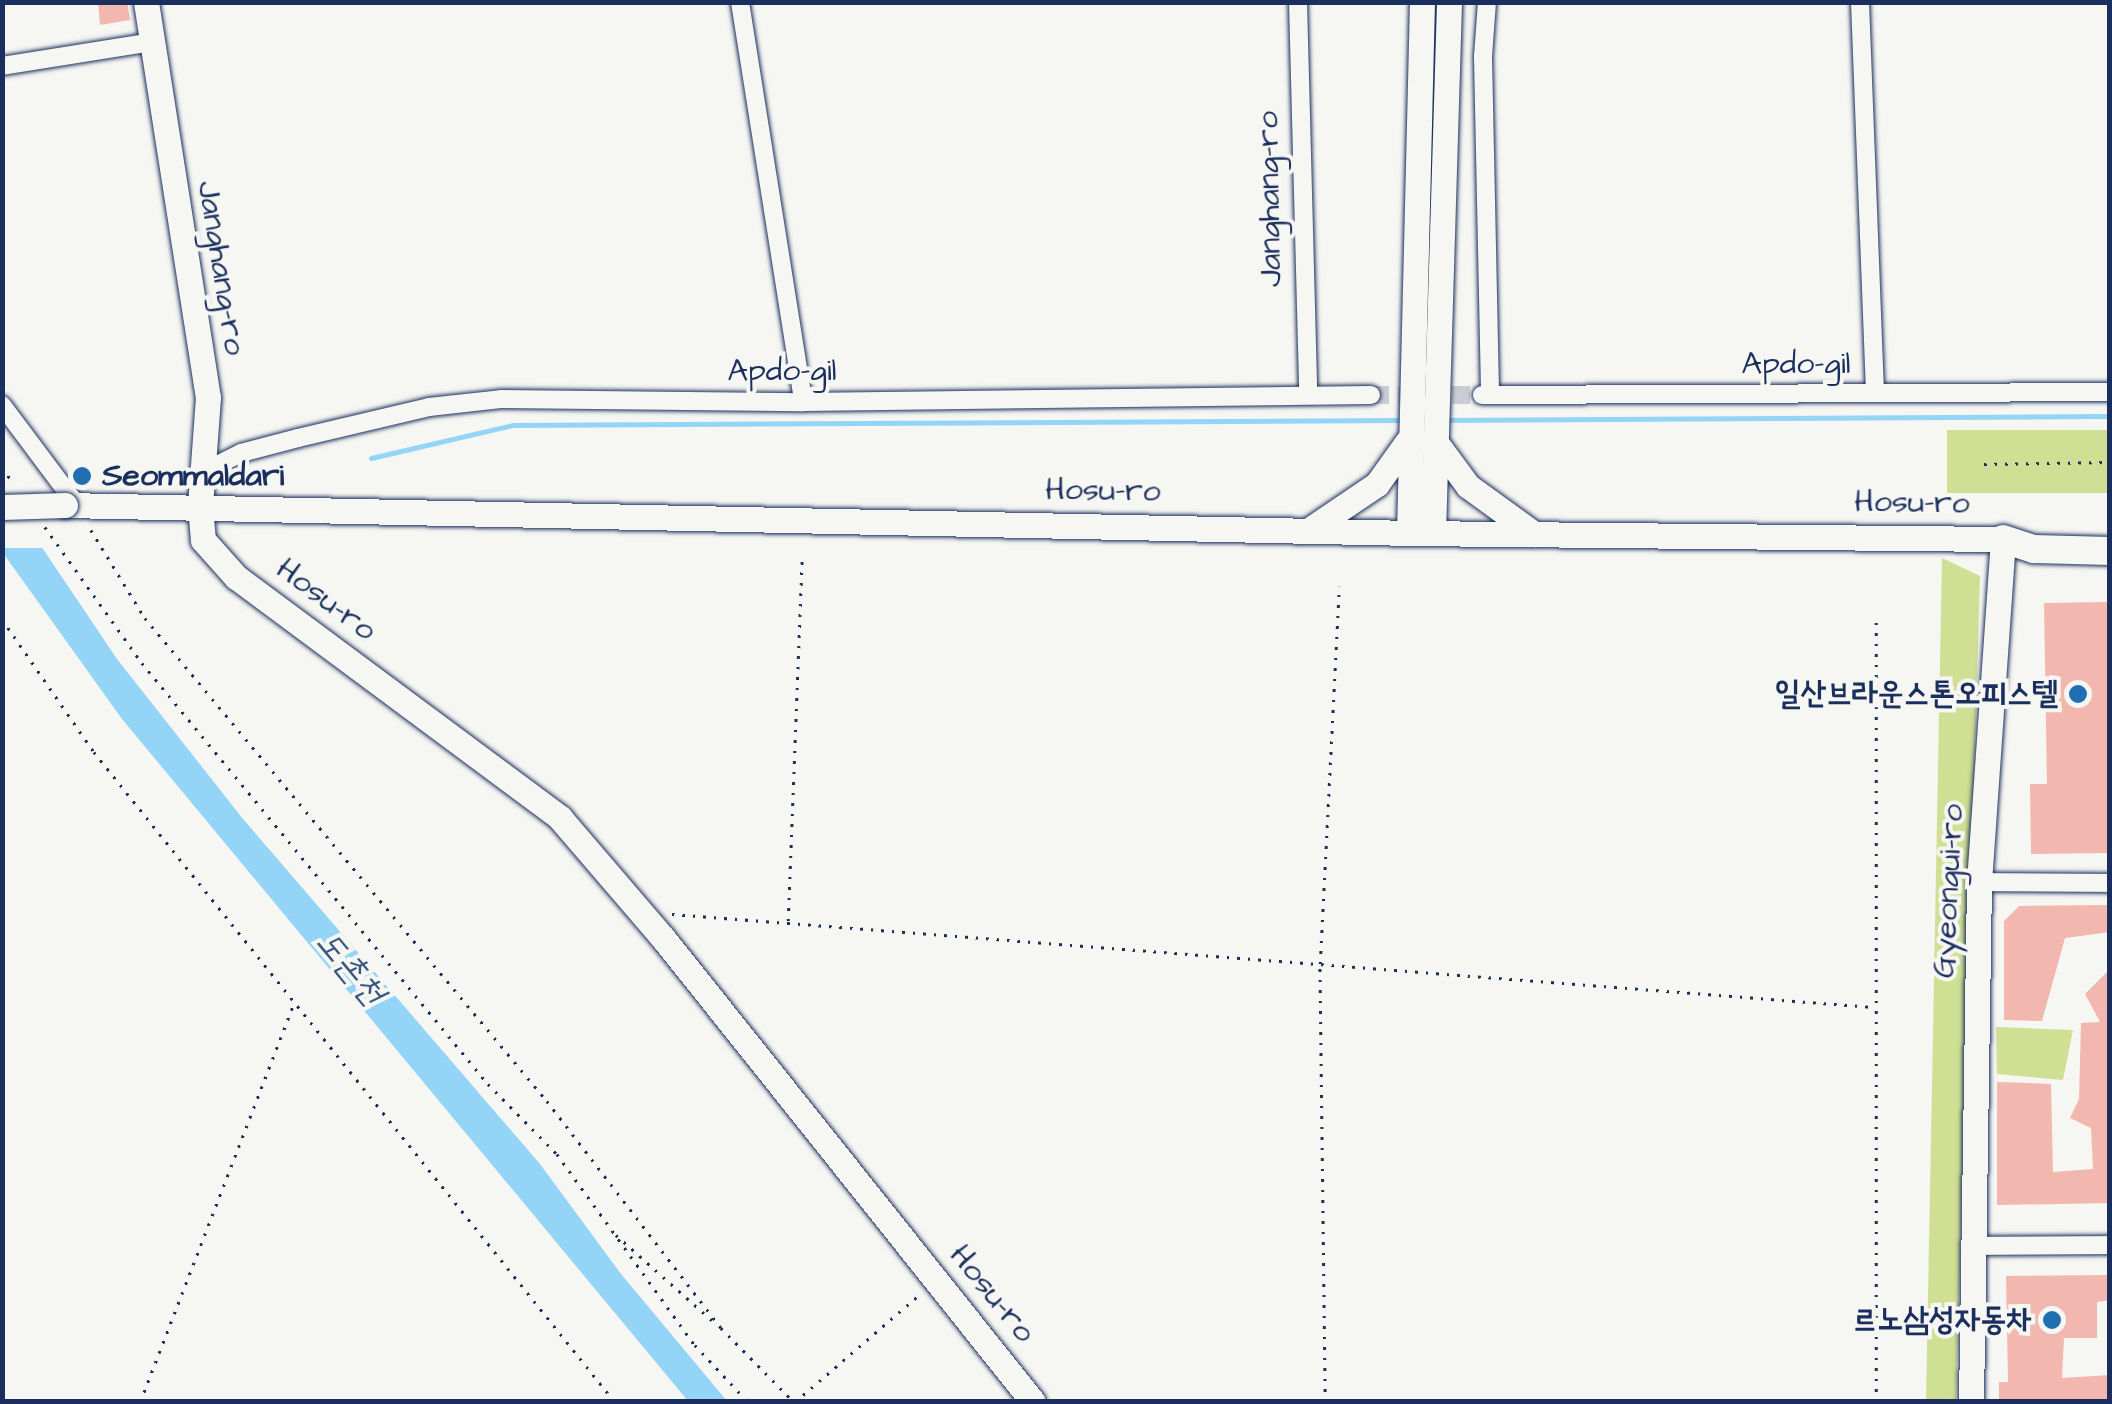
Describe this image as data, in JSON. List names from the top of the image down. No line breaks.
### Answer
{"streets":{"main road":["Janghang-ro","Hosu-ro","Gyeongui-ro"],"street":["Apdo-gil"]},"crossings":[["Janghang-ro","Apdo-gil"],["Janghang-ro","Hosu-ro"],["Hosu-ro","Gyeongui-ro"]],"water":["도촌천"],"places":["Seommaldari","일산브라운스톤오피스텔","르노삼성자동차"]}
